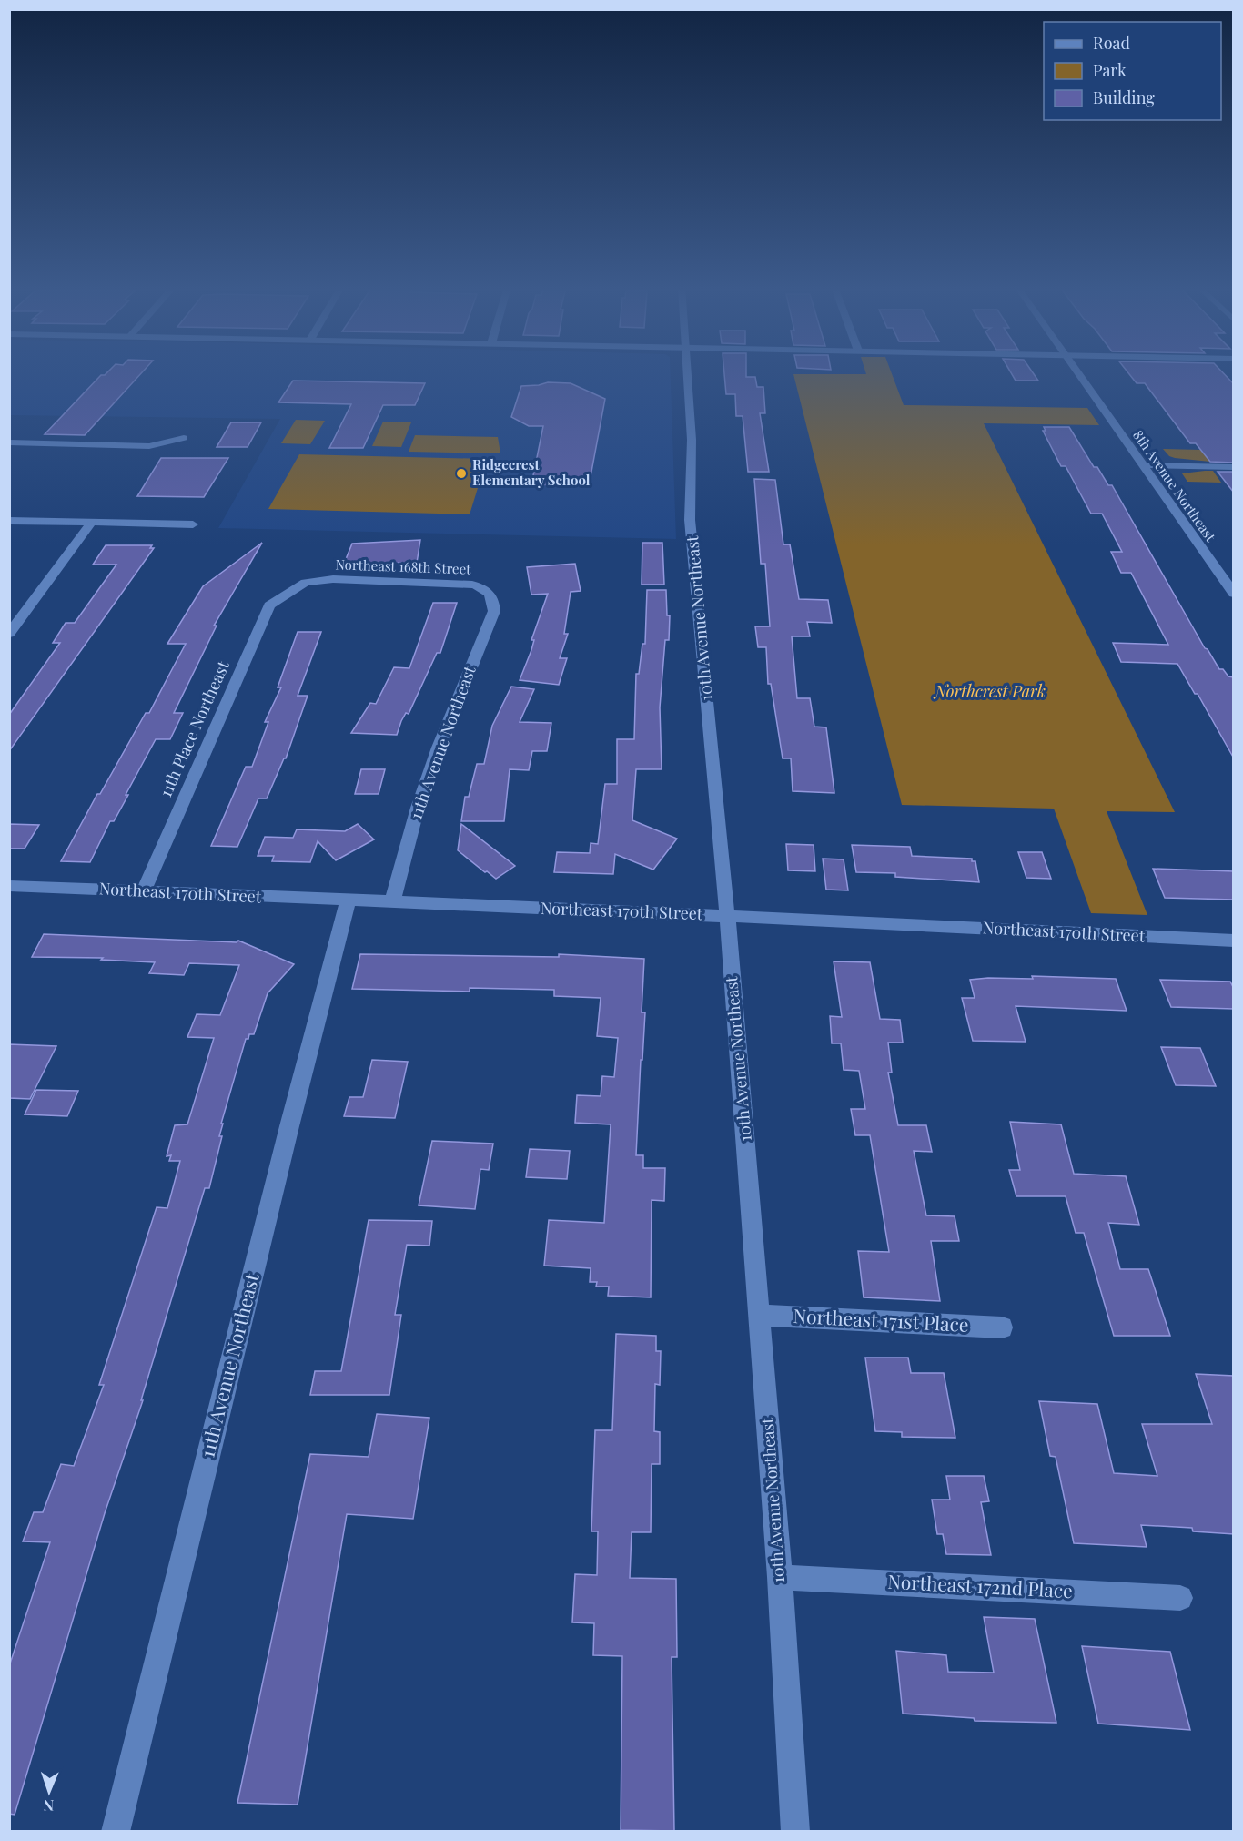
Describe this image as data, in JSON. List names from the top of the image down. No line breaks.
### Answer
{"streets":{"street":["8th Avenue Northeast","Northeast 168th Street","10th Avenue Northeast","11th Place Northeast","11th Avenue Northeast","Northeast 170th Street","Northeast 171st Place","Northeast 172nd Place"]},"crossings":[["Northeast 168th Street","11th Place Northeast"],["Northeast 168th Street","11th Avenue Northeast"],["10th Avenue Northeast","Northeast 170th Street"],["10th Avenue Northeast","Northeast 171st Place"],["10th Avenue Northeast","Northeast 172nd Place"],["11th Place Northeast","Northeast 170th Street"],["11th Avenue Northeast","Northeast 170th Street"]],"parks":["Northcrest Park"],"places":["Ridgecrest Elementary School"],"legend":["Road","Park","Building"],"north":"bottom"}
